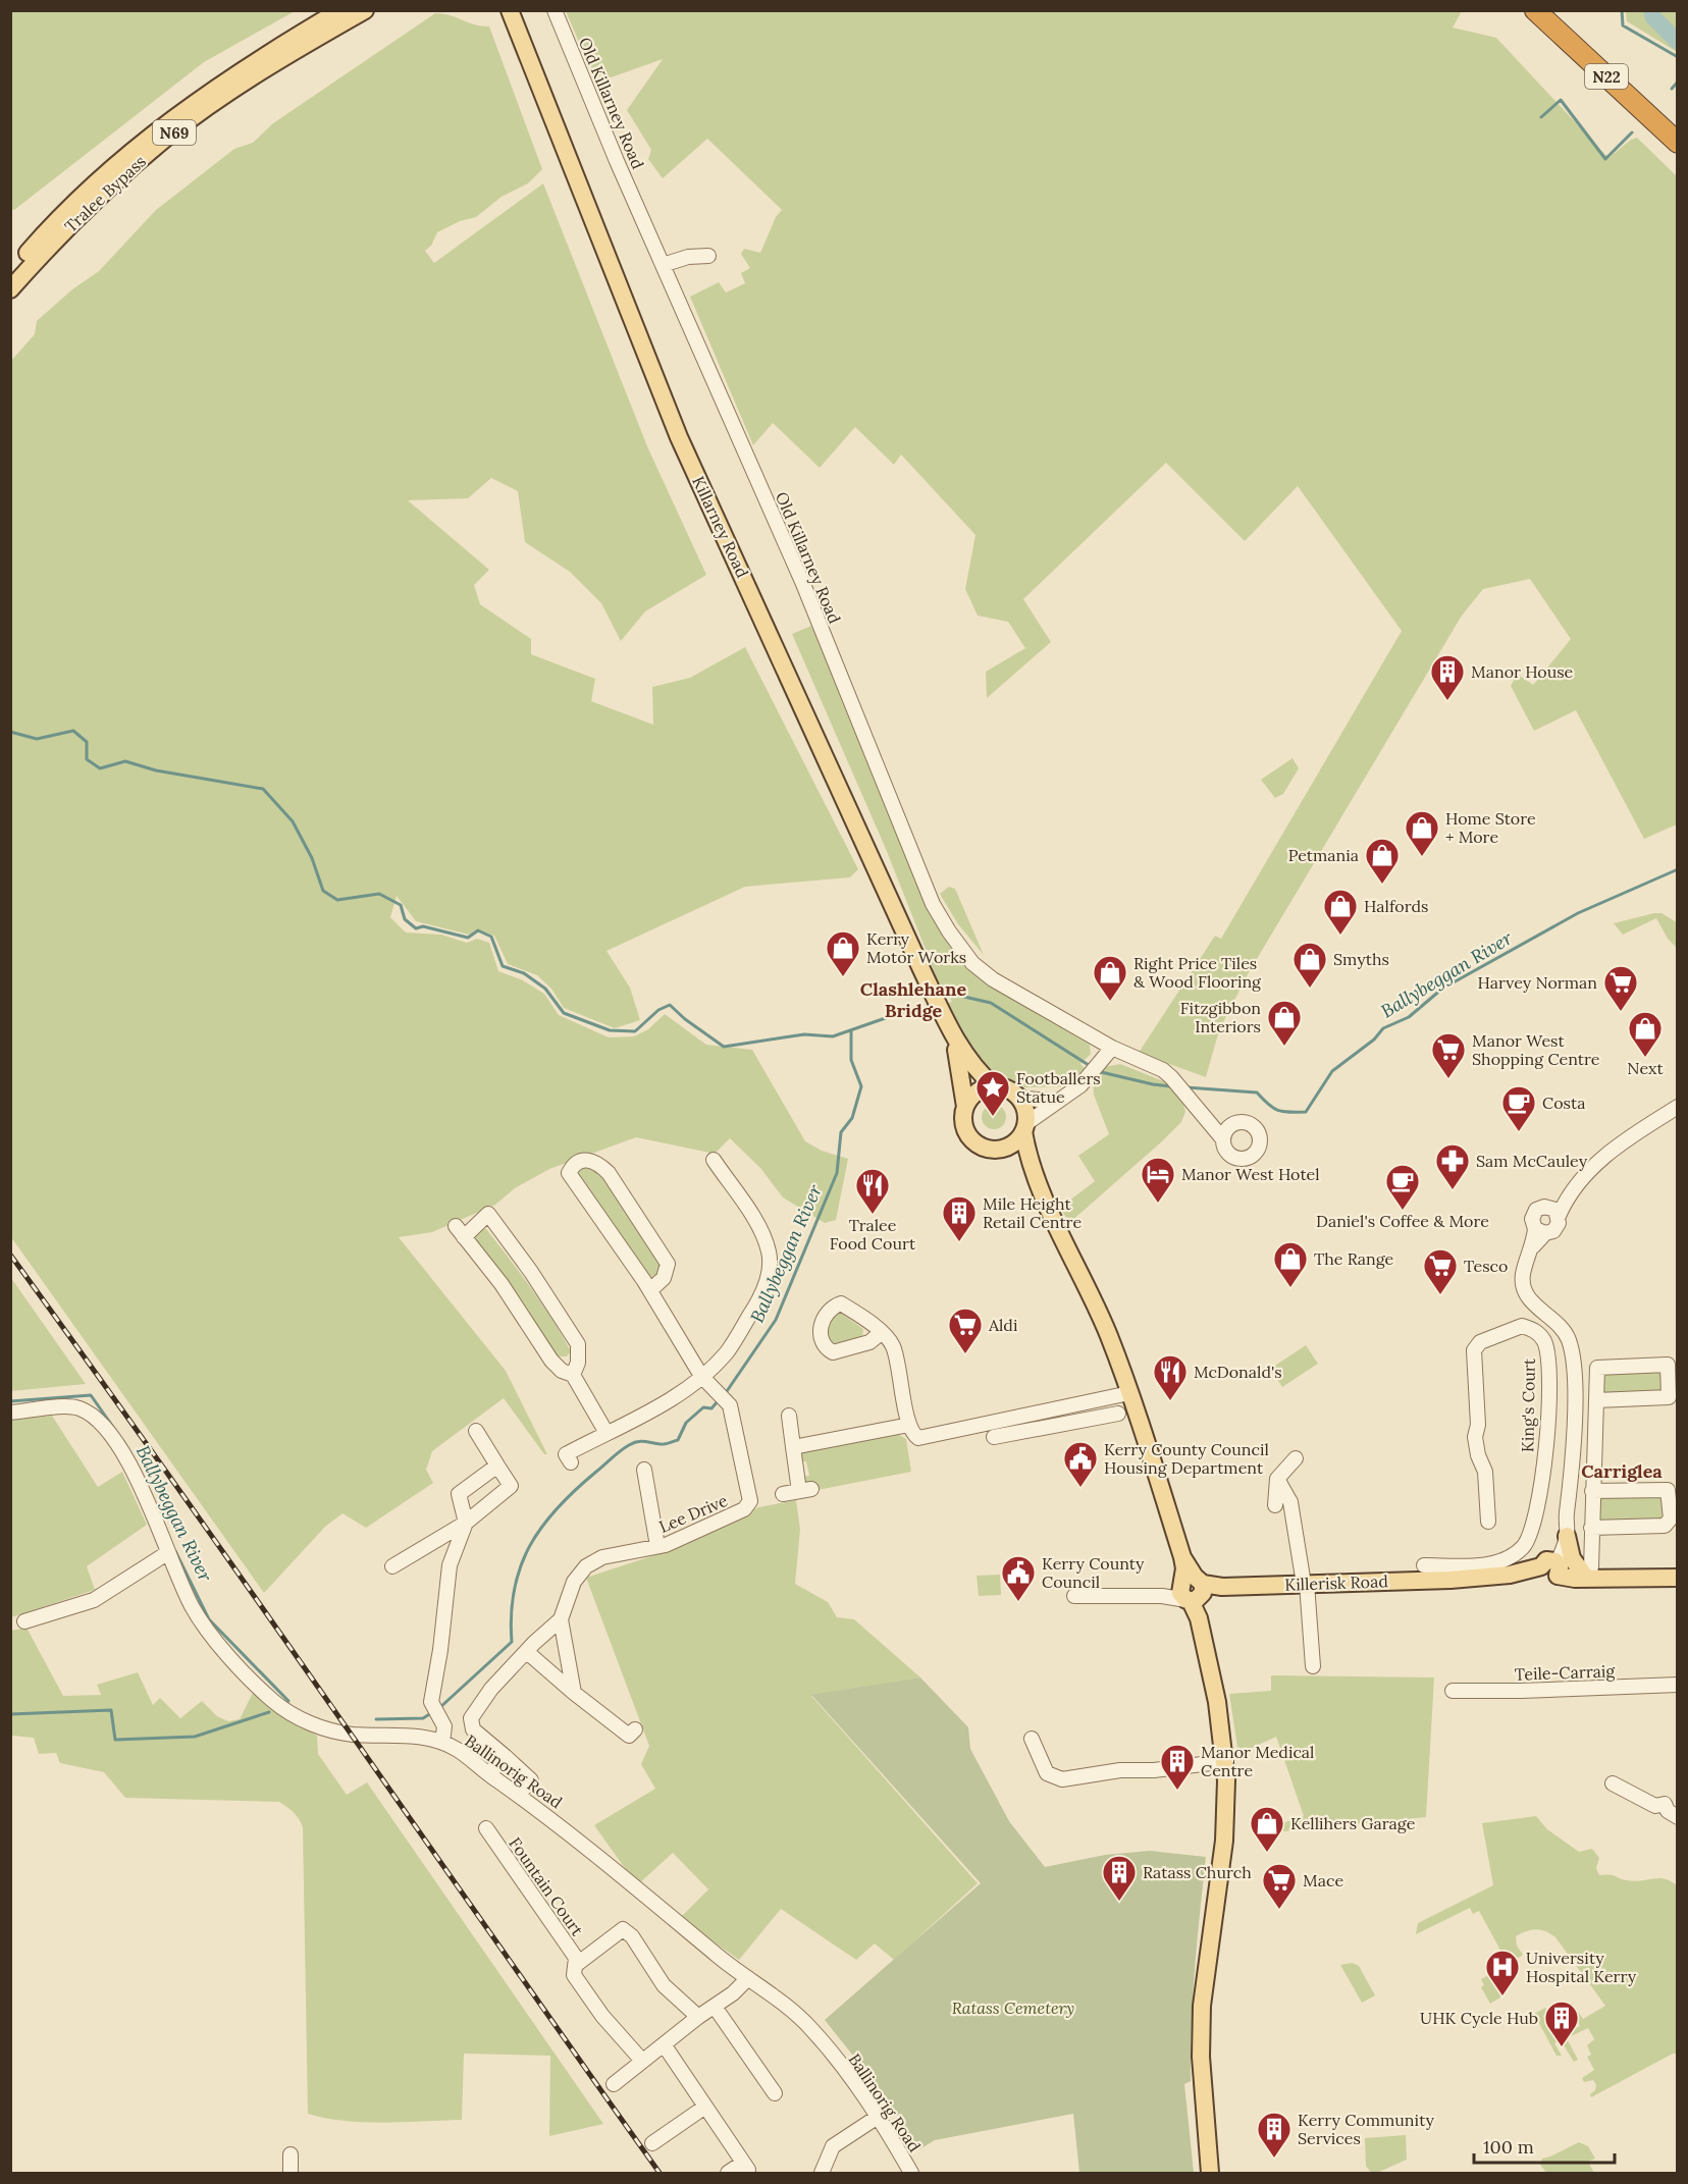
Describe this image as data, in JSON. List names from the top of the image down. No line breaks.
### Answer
{"streets":{"highway":["N22"],"main road":["N69","Tralee Bypass","Killarney Road","Killerisk Road"],"street":["Old Killarney Road","King's Court","Lee Drive","Teile-Carraig","Ballinorig Road","Fountain Court"]},"districts":["Clashlehane Bridge","Carriglea"],"water":["Ballybeggan River"],"parks":["Ratass Cemetery"],"places":{"building":["Manor House","Mile Height Retail Centre","Manor Medical Centre","Ratass Church","UHK Cycle Hub","Kerry Community Services"],"shop":["Home Store + More","Petmania","Halfords","Kerry Motor Works","Smyths","Right Price Tiles & Wood Flooring","Fitzgibbon Interiors","Next","The Range","Kellihers Garage"],"supermarket":["Harvey Norman","Manor West Shopping Centre","Tesco","Aldi","Mace"],"place":["Footballers Statue"],"cafe":["Costa","Daniel's Coffee & More"],"pharmacy":["Sam McCauley"],"hotel":["Manor West Hotel"],"restaurant":["Tralee Food Court","McDonald's"],"public building":["Kerry County Council Housing Department","Kerry County Council"],"hospital":["University Hospital Kerry"]},"scale_bar":"100 m"}
